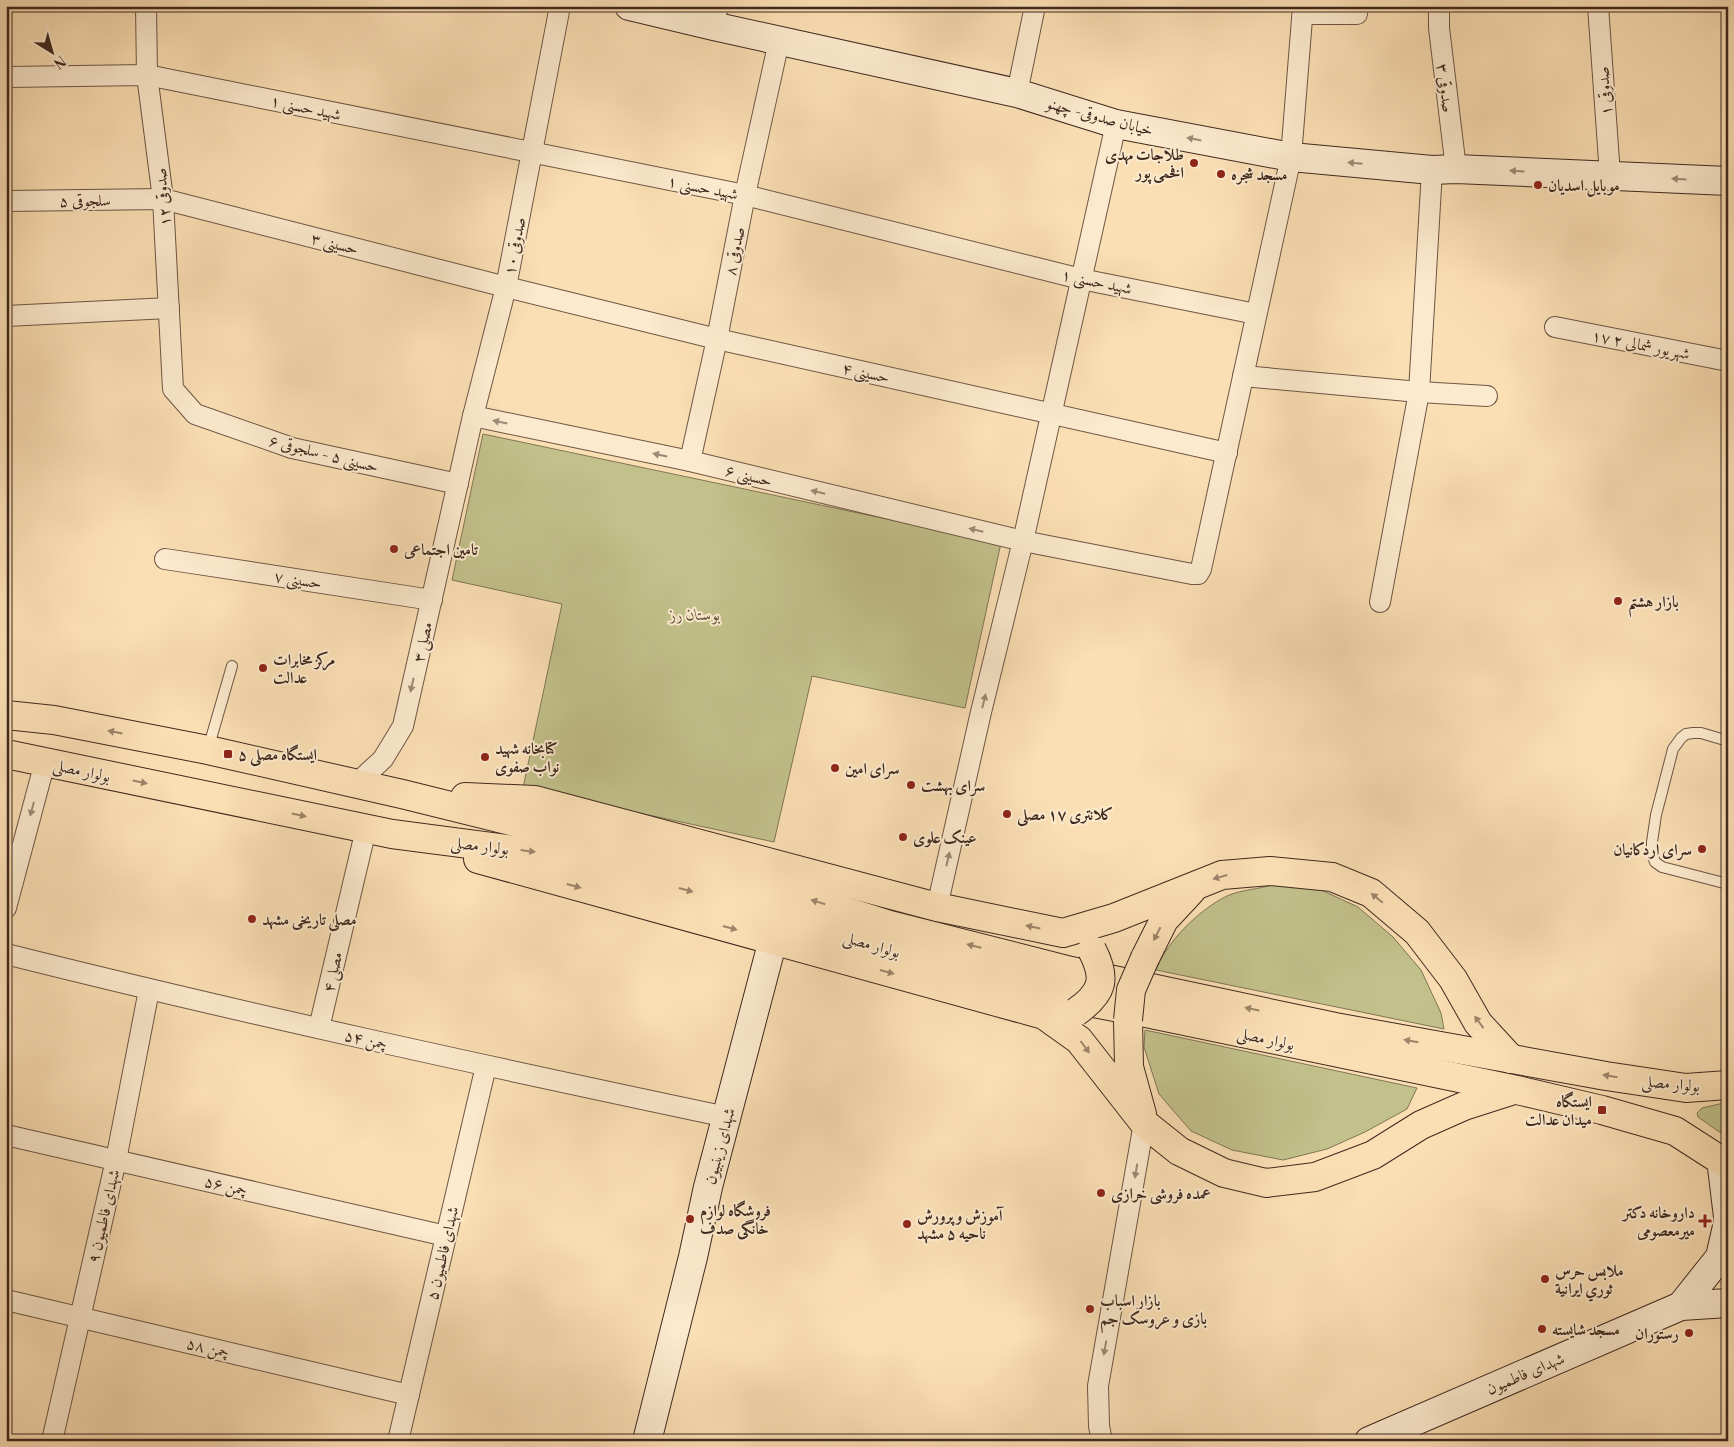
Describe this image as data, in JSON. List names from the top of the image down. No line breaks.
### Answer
{"streets":{"main road":["بولوار مصلی"],"street":["صدوقی ۳","صدوقی ۱","شهید حسنی ۱","خیابان صدوقی- چهنو","صدوقی ۱۲","سلجوقی ۵","حسینی ۳","صدوقی ۱۰","صدوقی ۸","۱۷ شهریور شمالی ۲","حسینی ۴","حسینی ۵ - سلجوقی ۶","حسینی ۶","حسینی ۷","مصلی ۳","مصلی ۴","چمن ۵۴","شهدای زینبیون","چمن ۵۶","شهدای فاطمیون ۹","شهدای فاطمیون ۵","چمن ۵۸","شهدای فاطمیون"]},"crossings":[["صدوقی ۳","خیابان صدوقی- چهنو"],["صدوقی ۱","خیابان صدوقی- چهنو"],["شهید حسنی ۱","صدوقی ۱۲"],["شهید حسنی ۱","صدوقی ۱۰"],["شهید حسنی ۱","صدوقی ۸"],["خیابان صدوقی- چهنو","صدوقی ۸"],["صدوقی ۱۲","سلجوقی ۵"],["صدوقی ۱۲","حسینی ۳"],["صدوقی ۱۲","حسینی ۵ - سلجوقی ۶"],["سلجوقی ۵","حسینی ۳"],["حسینی ۳","صدوقی ۱۰"],["حسینی ۳","حسینی ۴"],["صدوقی ۱۰","حسینی ۴"],["صدوقی ۱۰","حسینی ۵ - سلجوقی ۶"],["صدوقی ۱۰","حسینی ۶"],["صدوقی ۱۰","مصلی ۳"],["صدوقی ۸","حسینی ۴"],["صدوقی ۸","حسینی ۶"],["حسینی ۴","حسینی ۶"],["حسینی ۵ - سلجوقی ۶","مصلی ۳"],["حسینی ۷","مصلی ۳"],["مصلی ۳","بولوار مصلی"],["بولوار مصلی","مصلی ۴"],["مصلی ۴","چمن ۵۴"],["چمن ۵۴","شهدای زینبیون"],["چمن ۵۴","شهدای فاطمیون ۹"],["چمن ۵۴","شهدای فاطمیون ۵"],["چمن ۵۶","شهدای فاطمیون ۹"],["چمن ۵۶","شهدای فاطمیون ۵"],["شهدای فاطمیون ۹","چمن ۵۸"],["شهدای فاطمیون ۵","چمن ۵۸"]],"one_way":["حسینی ۶","مصلی ۳"],"parks":["بوستان رز"],"places":{"other":["طلاجات مهدی افخمی پور","مسجد شجره","موبایل اسدیان","تامین اجتماعی","بازار هشتم","مرکز مخابرات عدالت","کتابخانه شهید نواب صفوی","سرای امین","سرای بهشت","کلانتری ۱۷ مصلی","عینک علوی","سرای اردکانیان","مصلی تاریخی مشهد","عمده فروشی خرازی","فروشگاه لوازم خانگی صدف","آموزش و پرورش ناحیه ۵ مشهد","ملابس حرس ثوري ايرانية","بازار اسباب بازی و عروسک جم","مسجد شایسته","رستوران"],"transit":["ایستگاه مصلی ۵","ایستگاه میدان عدالت"],"health":["داروخانه دکتر میرمعصومی"]},"north":"bottom right"}
